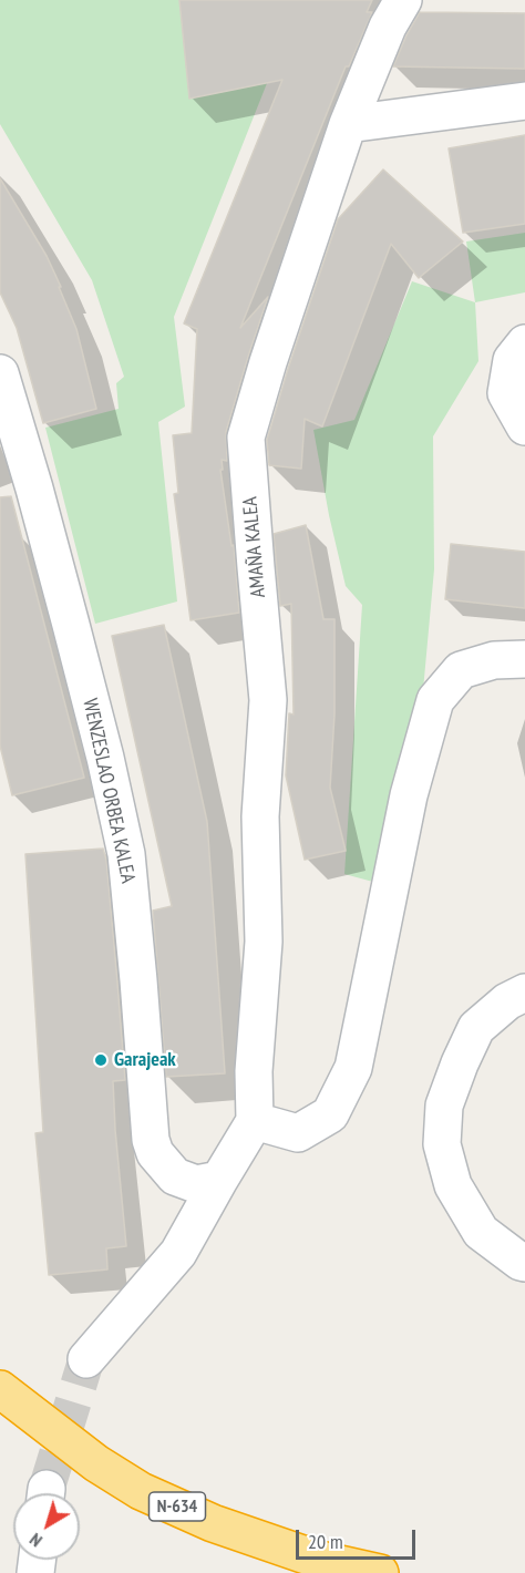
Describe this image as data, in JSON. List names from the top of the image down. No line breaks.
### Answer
{"streets":{"highway":["N-634"],"street":["AMAÑA KALEA","WENZESLAO ORBEA KALEA"]},"places":["Garajeak"],"scale_bar":"20 m","north":"bottom left"}
